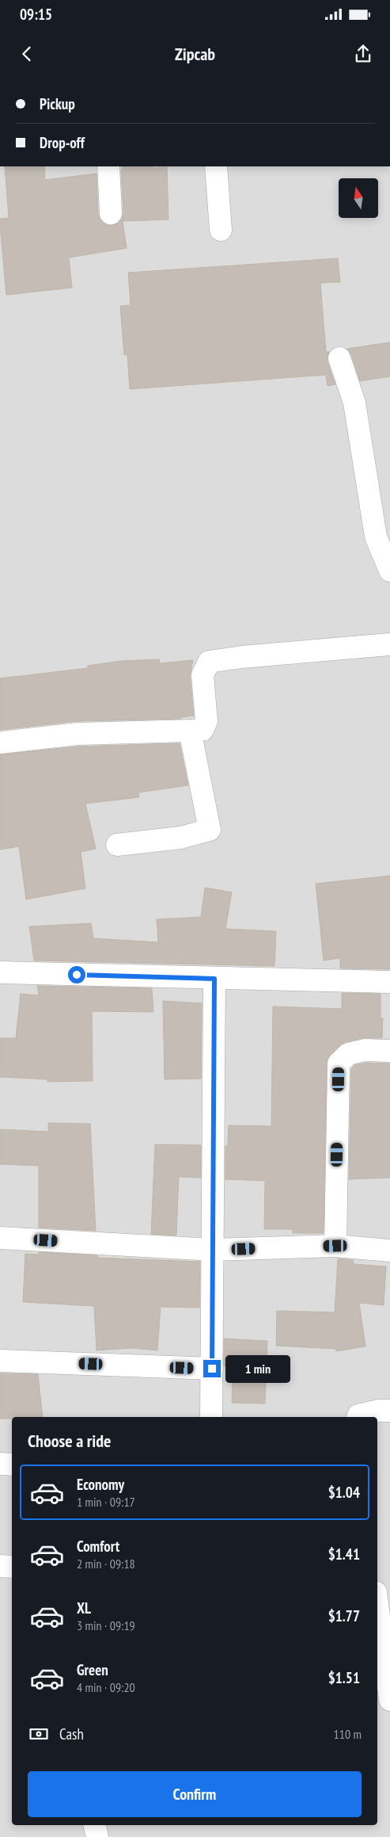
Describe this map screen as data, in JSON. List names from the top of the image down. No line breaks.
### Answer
{"north":"top","page":{"status":"09:15","header":"Zipcab","banner":["Pickup","Drop-off"],"bubble":"1 min","heading":"Choose a ride","list":[{"name":"Economy","note":"1 min · 09:17","value":"$1.04"},{"name":"Comfort","note":"2 min · 09:18","value":"$1.41"},{"name":"XL","note":"3 min · 09:19","value":"$1.77"},{"name":"Green","note":"4 min · 09:20","value":"$1.51"}],"pay":["Cash","110 m"],"buttons":"Confirm"}}
